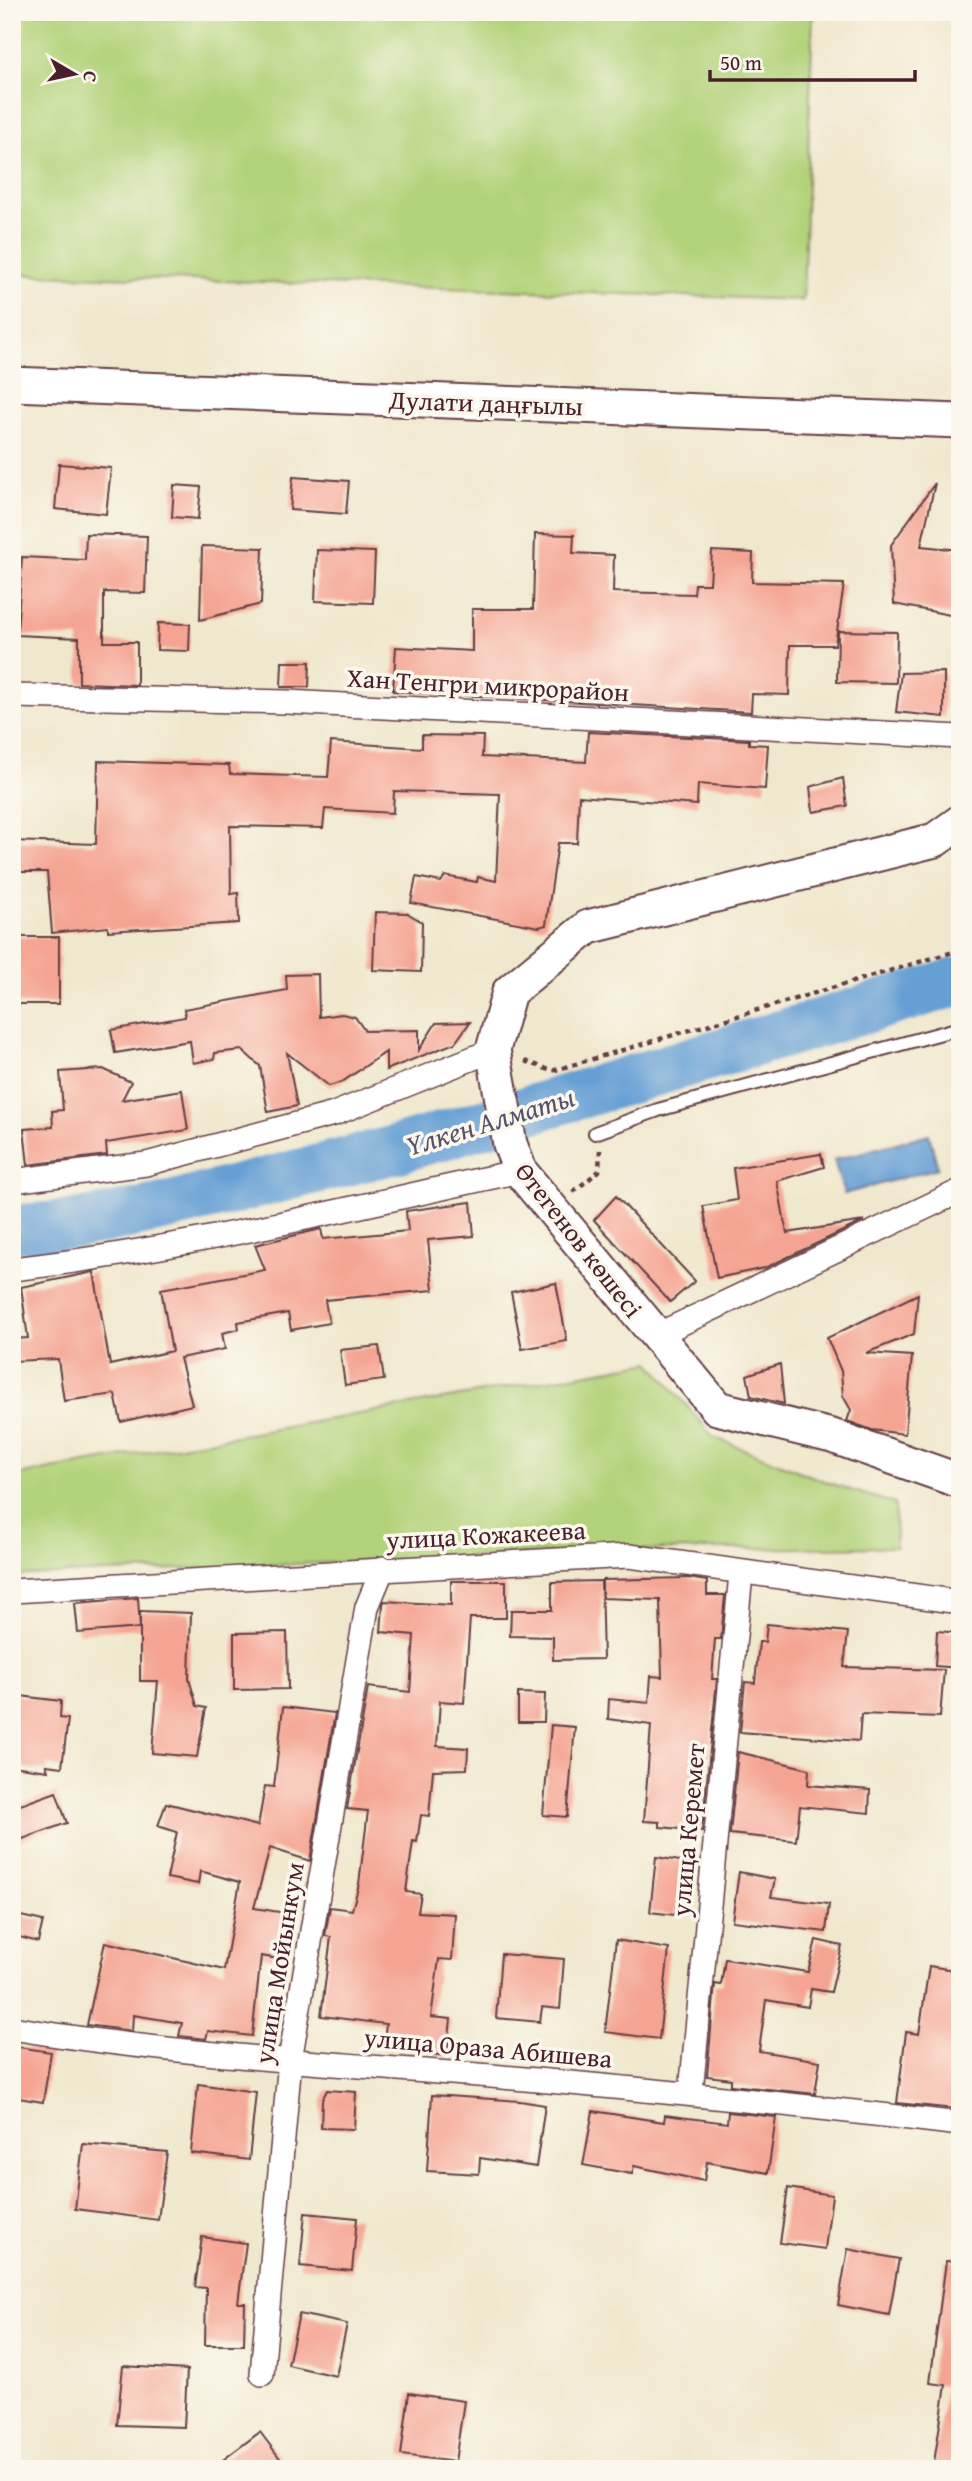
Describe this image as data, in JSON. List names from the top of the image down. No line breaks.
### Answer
{"streets":{"street":["Дулати даңғылы","Хан Тенгри микрорайон","Өтегенов көшесі","улица Кожакеева","улица Керемет","улица Мойынкум","улица Ораза Абишева"]},"crossings":[["улица Кожакеева","улица Керемет"],["улица Кожакеева","улица Мойынкум"],["улица Керемет","улица Ораза Абишева"],["улица Мойынкум","улица Ораза Абишева"]],"water":["Үлкен Алматы"],"scale_bar":"50 m","north":"right"}
